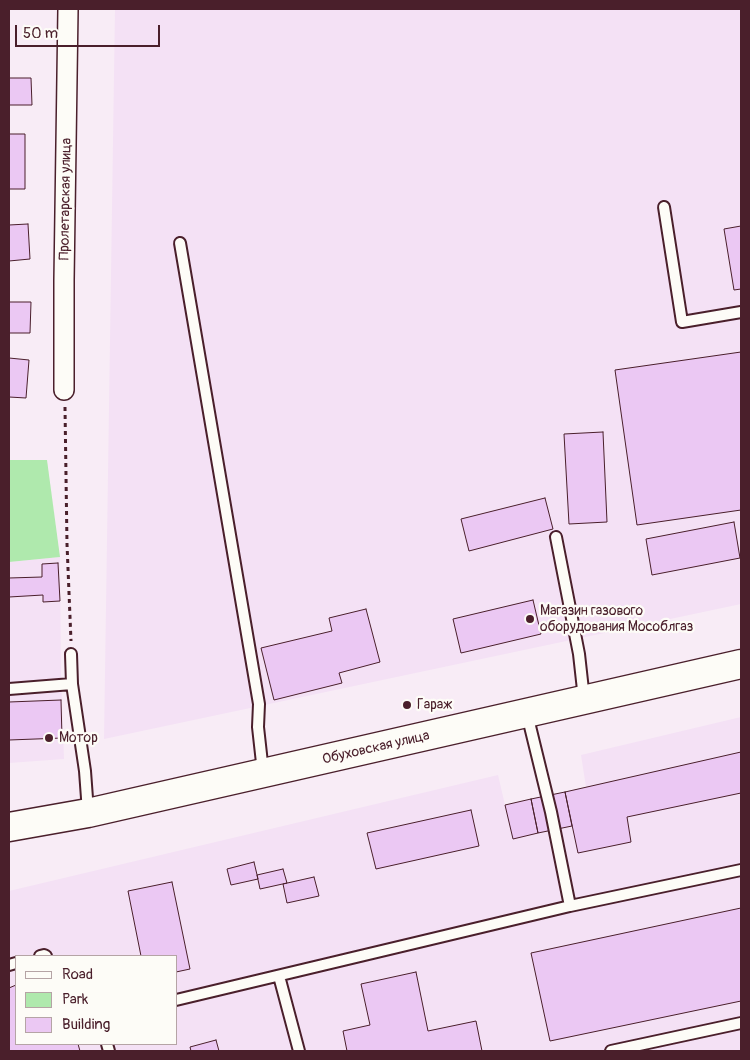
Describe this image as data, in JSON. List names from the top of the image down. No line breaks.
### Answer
{"streets":{"main road":["Обуховская улица"],"street":["Пролетарская улица"]},"places":["Магазин газового оборудования Мособлгаз","Гараж","Мотор"],"legend":["Road","Park","Building"],"scale_bar":"50 m"}
